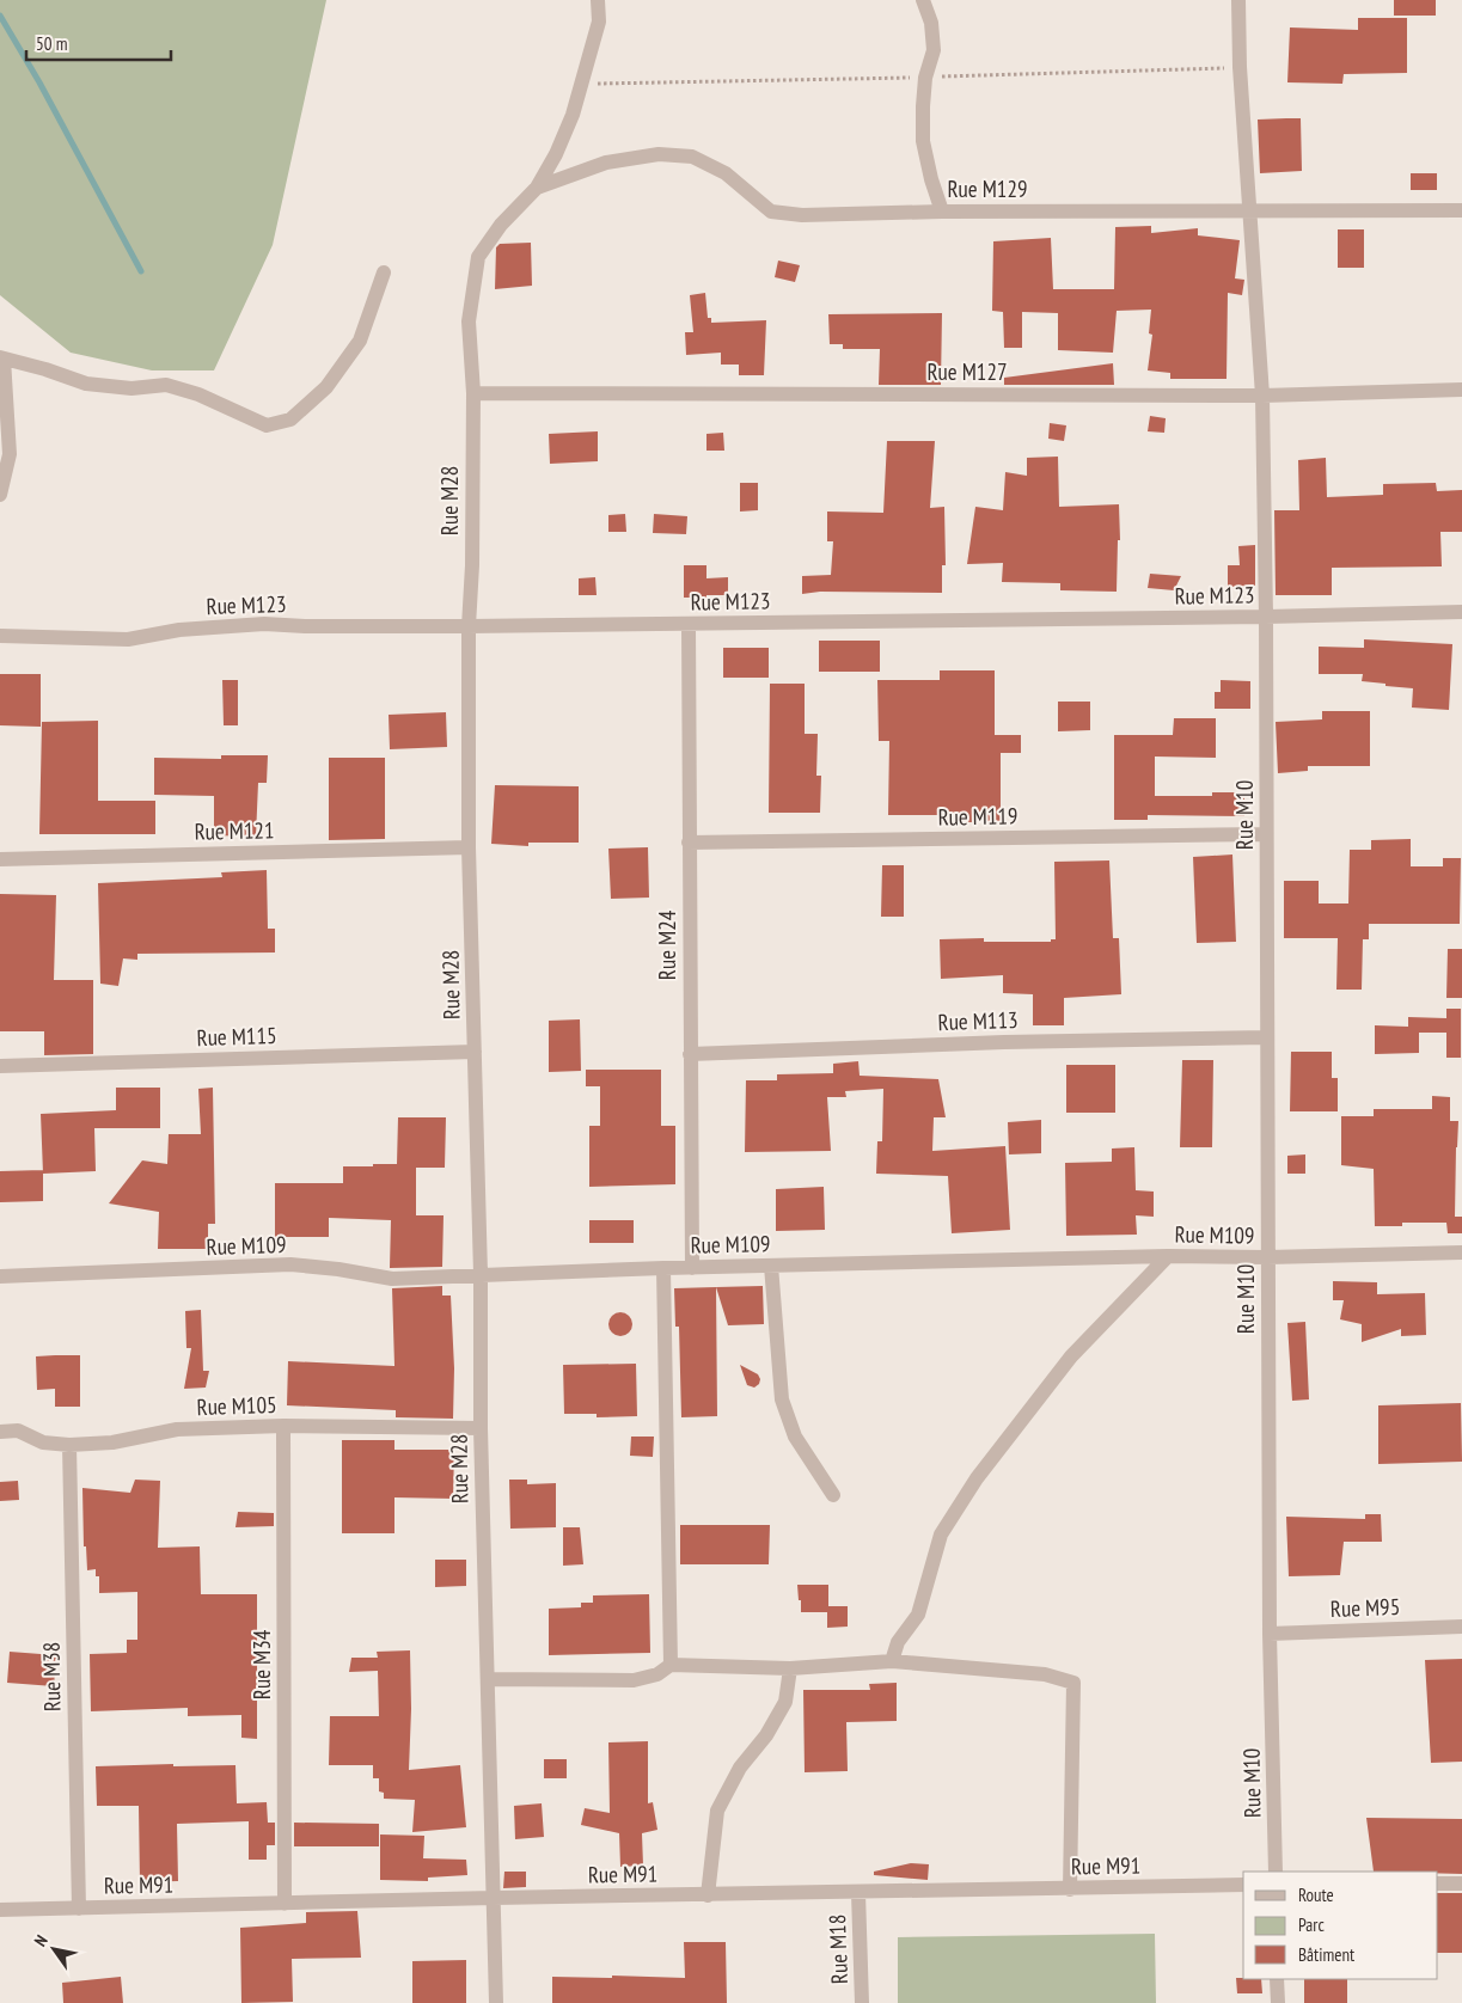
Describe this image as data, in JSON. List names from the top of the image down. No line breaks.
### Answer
{"streets":{"street":["Rue M129","Rue M127","Rue M28","Rue M123","Rue M10","Rue M119","Rue M121","Rue M24","Rue M113","Rue M115","Rue M109","Rue M105","Rue M95","Rue M34","Rue M38","Rue M91","Rue M18"]},"crossings":[["Rue M129","Rue M28"],["Rue M129","Rue M10"],["Rue M127","Rue M28"],["Rue M127","Rue M10"],["Rue M28","Rue M123"],["Rue M28","Rue M121"],["Rue M28","Rue M115"],["Rue M28","Rue M109"],["Rue M28","Rue M105"],["Rue M28","Rue M91"],["Rue M123","Rue M10"],["Rue M123","Rue M24"],["Rue M10","Rue M119"],["Rue M10","Rue M113"],["Rue M10","Rue M109"],["Rue M10","Rue M95"],["Rue M119","Rue M24"],["Rue M24","Rue M113"],["Rue M24","Rue M109"],["Rue M105","Rue M34"],["Rue M105","Rue M38"],["Rue M34","Rue M91"],["Rue M38","Rue M91"],["Rue M91","Rue M18"]],"legend":["Route","Parc","Bâtiment"],"scale_bar":"50 m","north":"top left"}
